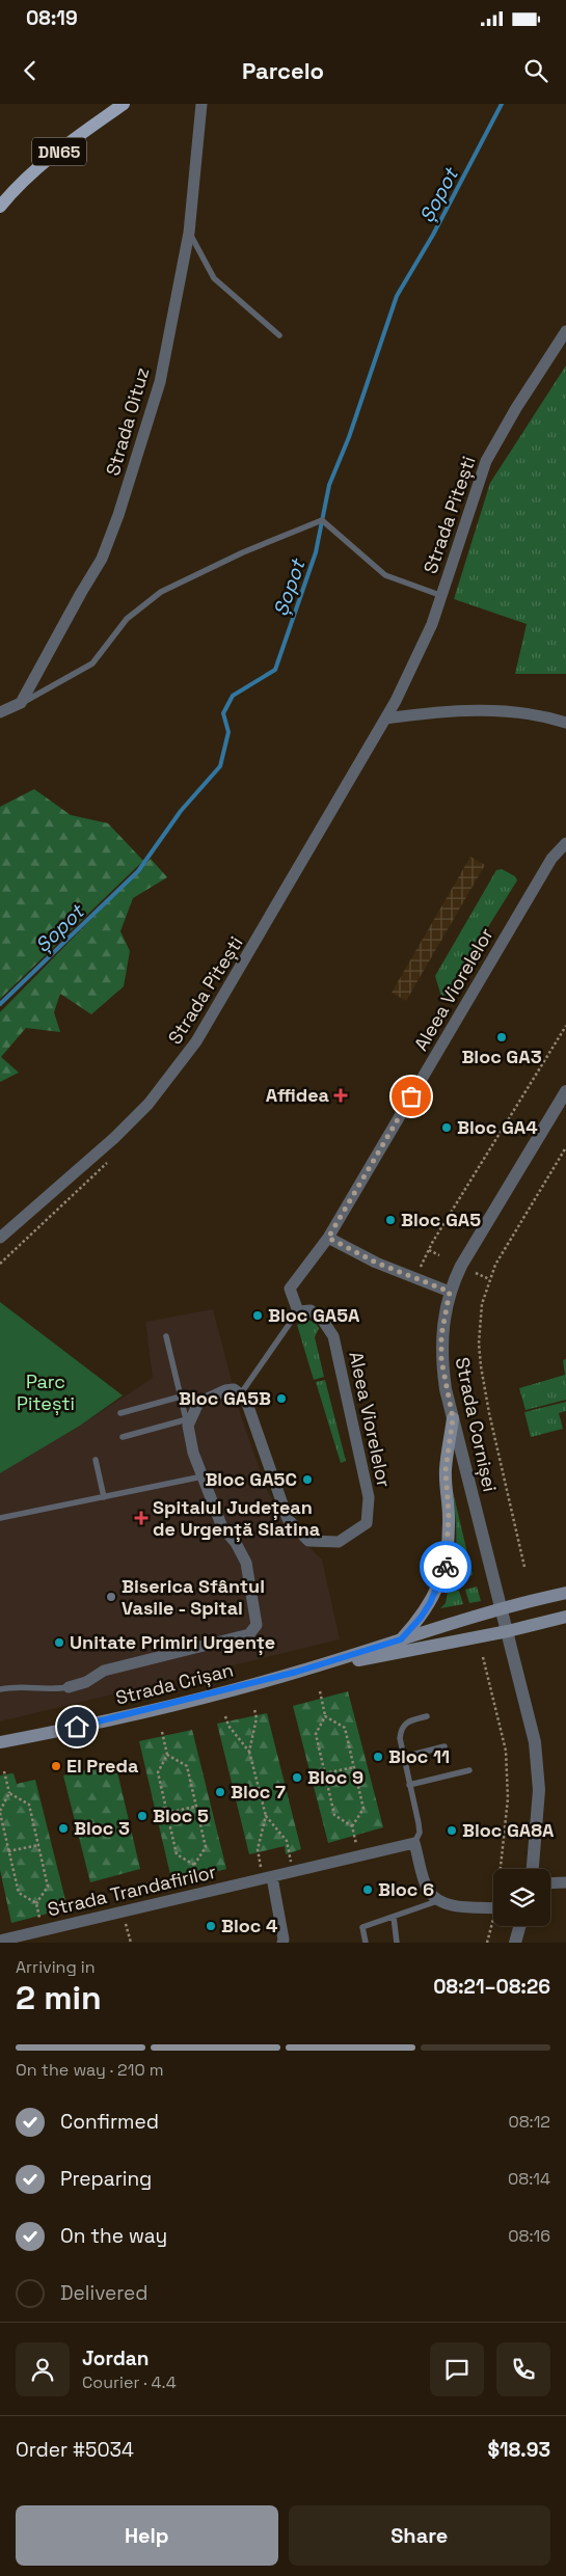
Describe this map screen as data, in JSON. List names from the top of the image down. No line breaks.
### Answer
{"streets":{"main road":["DN65","Strada Crișan"],"street":["Strada Oituz","Strada Pitești","Aleea Viorelelor","Strada Cornișei","Strada Trandafirilor"]},"crossings":[["Strada Cornișei","Strada Crișan"]],"water":["Șopot"],"parks":["Parc Pitești"],"places":{"other":["Bloc GA3","Bloc GA4","Bloc GA5","Bloc GA5A","Bloc GA5B","Bloc GA5C","Biserica Sfântul Vasile - Spital","Unitate Primiri Urgențe","Bloc 11","El Preda","Bloc 9","Bloc 7","Bloc 5","Bloc 3","Bloc GA8A","Bloc 6","Bloc 4"],"health":["Affidea","Spitalul Județean de Urgență Slatina"]},"page":{"status":"08:19","header":"Parcelo","heading":["2 min","Arriving in","08:21–08:26"],"panel":["Jordan","Courier · 4.4","Order #5034","$18.93"],"bar":"On the way · 210 m","list":[["Confirmed","08:12"],["Preparing","08:14"],["On the way","08:16"],"Delivered"],"buttons":["Help","Share"]}}
